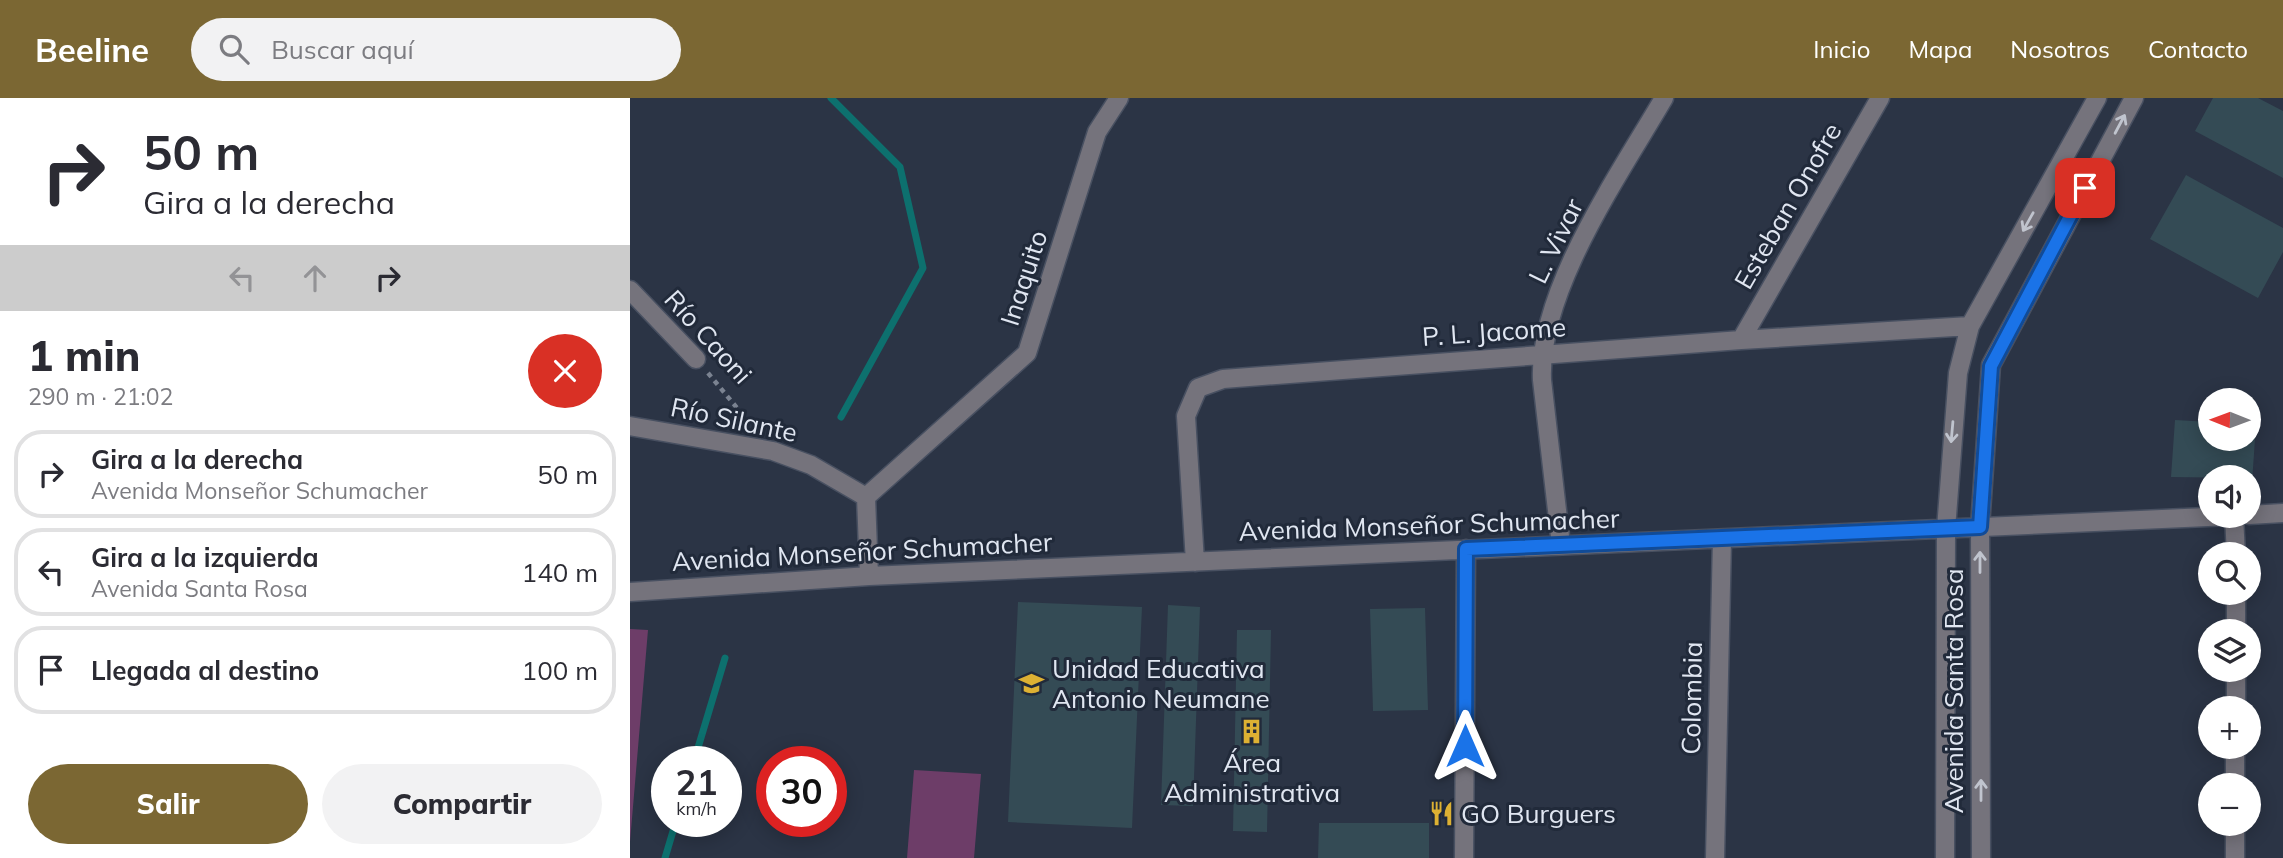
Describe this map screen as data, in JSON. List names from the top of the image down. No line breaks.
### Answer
{"streets":{"street":["Esteban Onofre","L. Vivar","Inaquito","P. L. Jacome","Río Caoni","Río Silante","Avenida Monseñor Schumacher","Avenida Santa Rosa","Colombia"]},"crossings":[["Esteban Onofre","P. L. Jacome"],["L. Vivar","P. L. Jacome"],["L. Vivar","Avenida Monseñor Schumacher"],["Inaquito","Río Silante"],["P. L. Jacome","Avenida Monseñor Schumacher"],["P. L. Jacome","Avenida Santa Rosa"],["Río Caoni","Río Silante"],["Avenida Monseñor Schumacher","Avenida Santa Rosa"],["Avenida Monseñor Schumacher","Colombia"]],"places":{"school or university":["Unidad Educativa Antonio Neumane"],"building":["Área Administrativa"],"restaurant":["GO Burguers"]},"north":"left","page":{"header":"Beeline","search":"Buscar aquí","nav":["Inicio","Mapa","Nosotros","Contacto"],"turn":["50 m","Gira a la derecha"],"heading":["1 min","290 m · 21:02"],"map_buttons":["+","−"],"list":[{"name":"Gira a la derecha","note":"Avenida Monseñor Schumacher","value":"50 m"},{"name":"Gira a la izquierda","note":"Avenida Santa Rosa","value":"140 m"},{"name":"Llegada al destino","value":"100 m"}],"speed":"21 km/h","limit":"30","buttons":["Salir","Compartir"]}}
